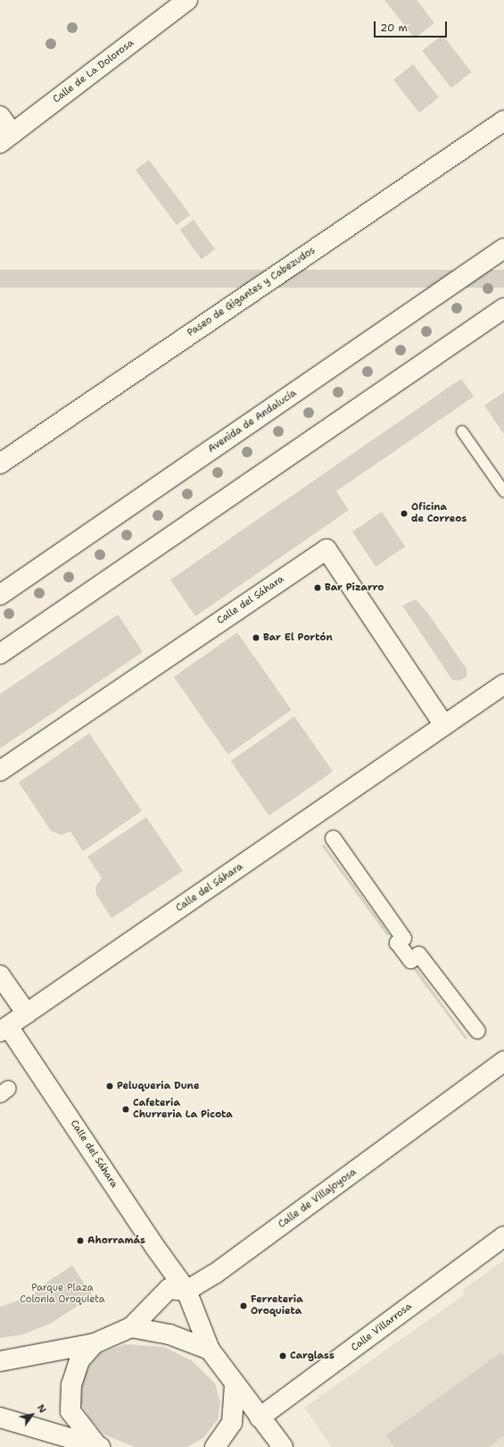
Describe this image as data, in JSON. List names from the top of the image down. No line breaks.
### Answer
{"streets":{"street":["Calle de La Dolorosa","Paseo de Gigantes y Cabezudos","Avenida de Andalucía","Calle del Sáhara","Calle de Villajoyosa","Calle Villarrosa"]},"crossings":[["Calle del Sáhara","Calle de Villajoyosa"],["Calle del Sáhara","Calle Villarrosa"]],"parks":["Parque Plaza Colonia Oroquieta"],"places":["Oficina de Correos","Bar Pizarro","Bar El Portón","Peluqueria Dune","Cafeteria Churreria La Picota","Ahorramás","Ferreteria Oroquieta","Carglass"],"scale_bar":"20 m","north":"top right"}
